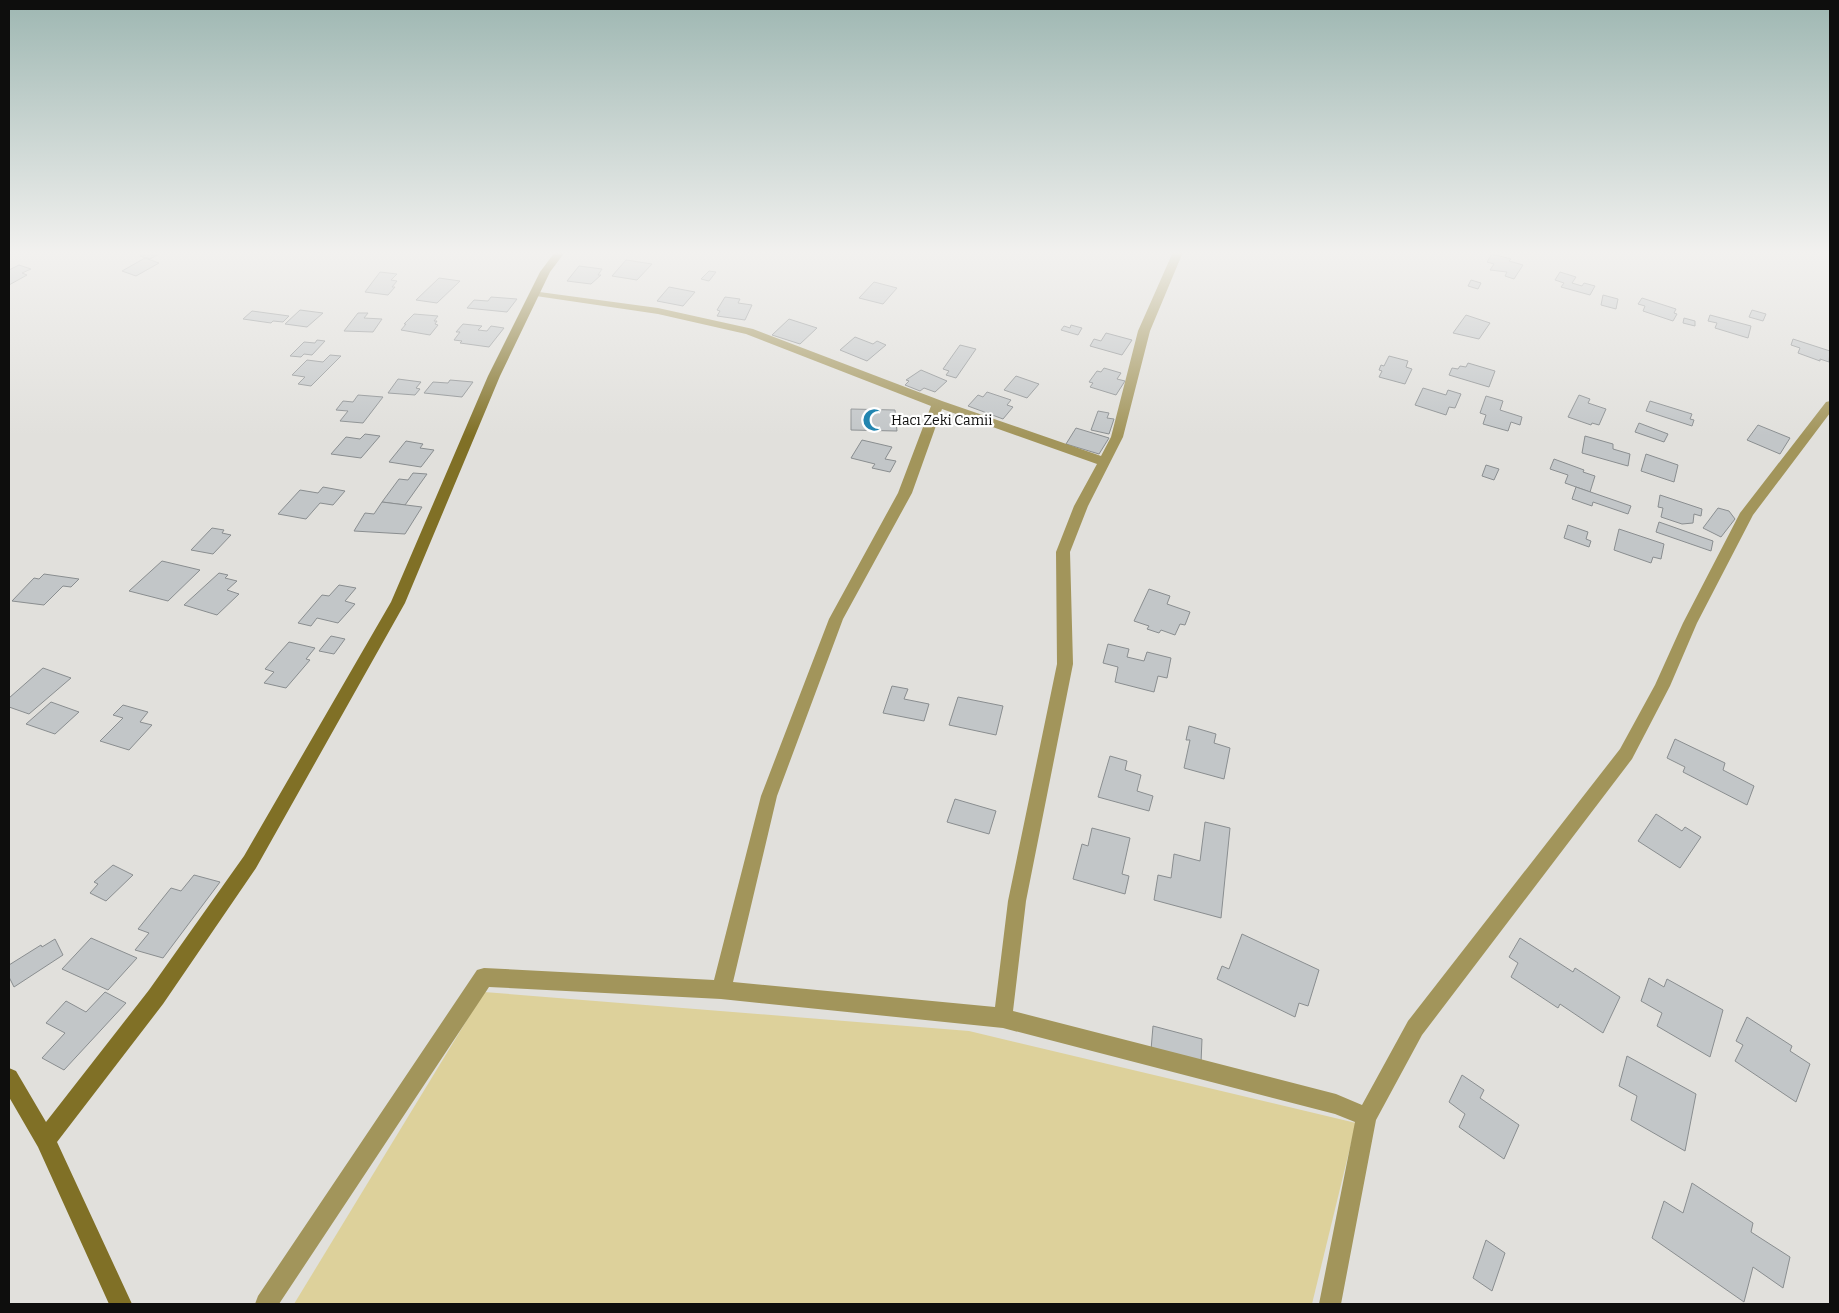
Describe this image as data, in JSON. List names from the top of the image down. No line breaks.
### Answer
{"places":{"mosque":["Hacı Zeki Camii"]}}
